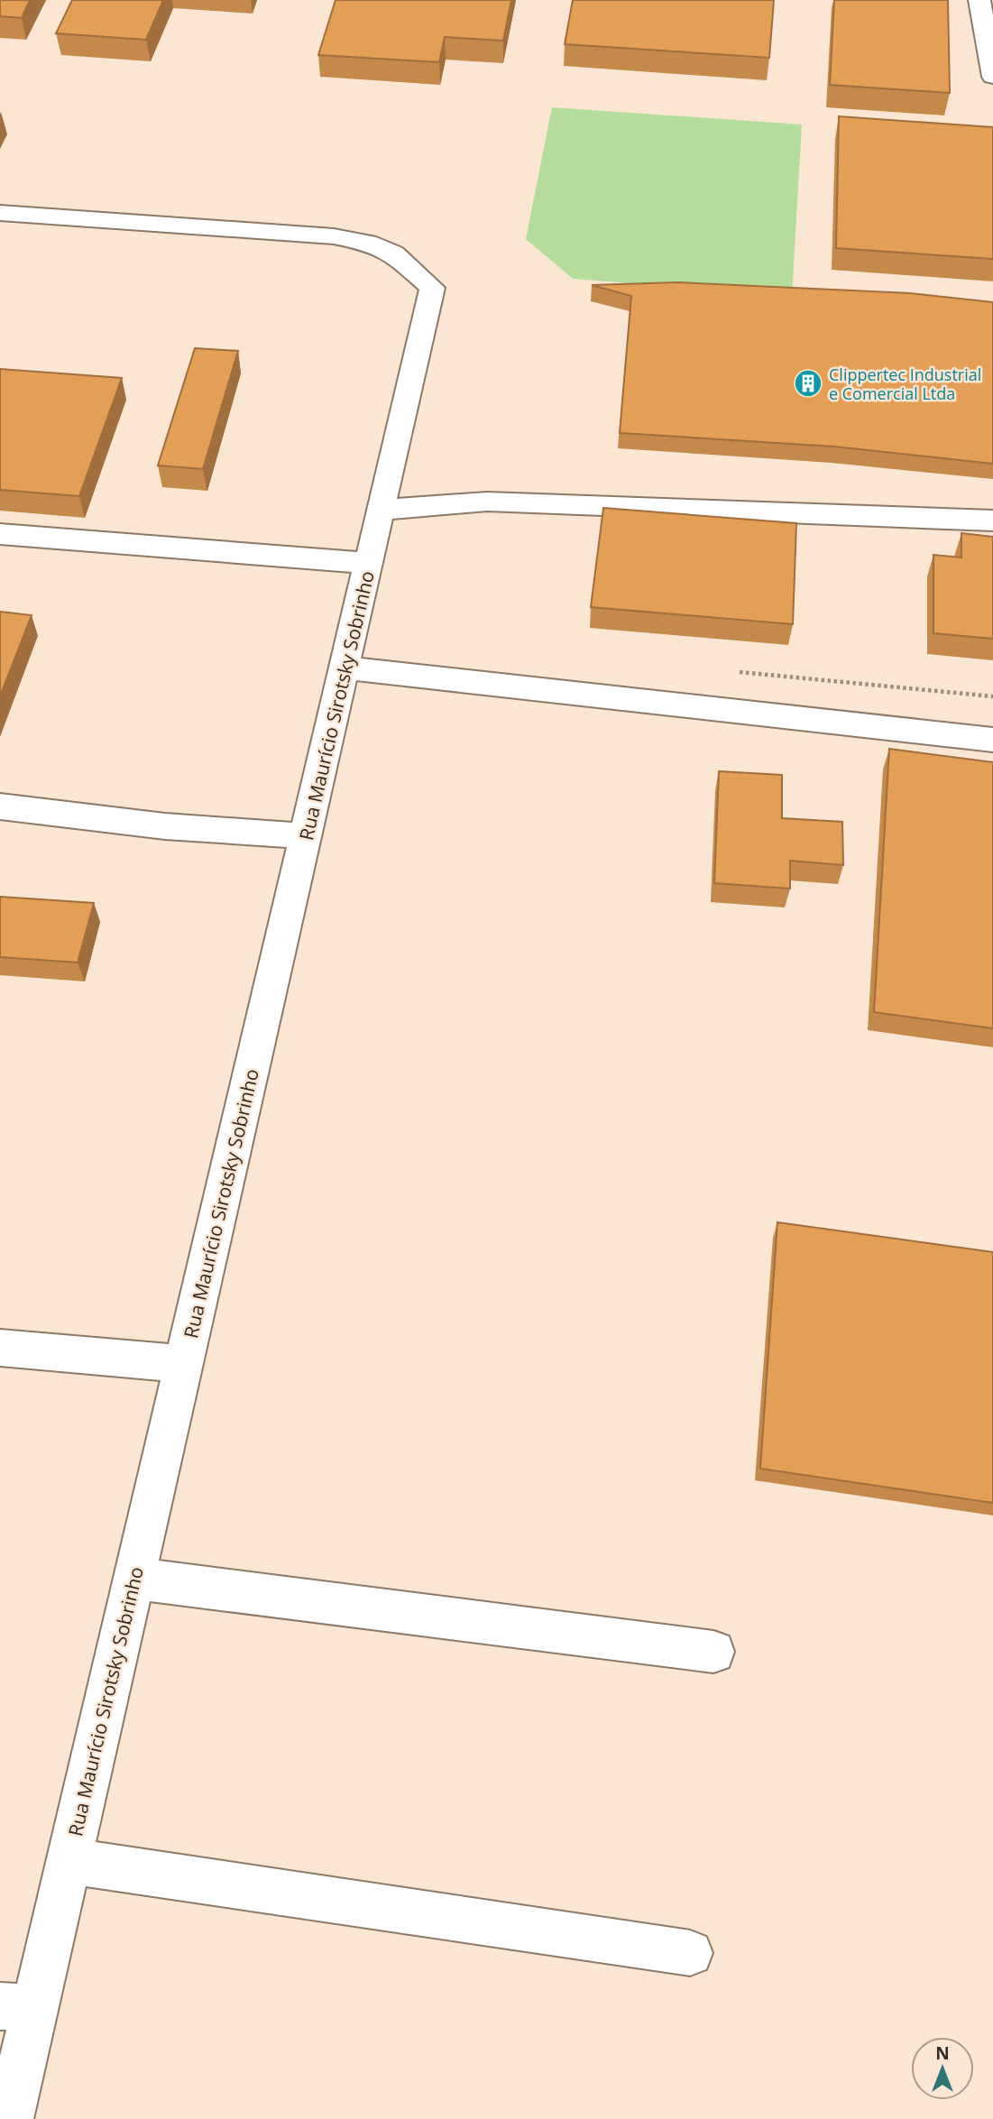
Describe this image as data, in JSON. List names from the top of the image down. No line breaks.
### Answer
{"streets":{"street":["Rua Maurício Sirotsky Sobrinho"]},"places":{"building":["Clippertec Industrial e Comercial Ltda"]},"north":"top"}
